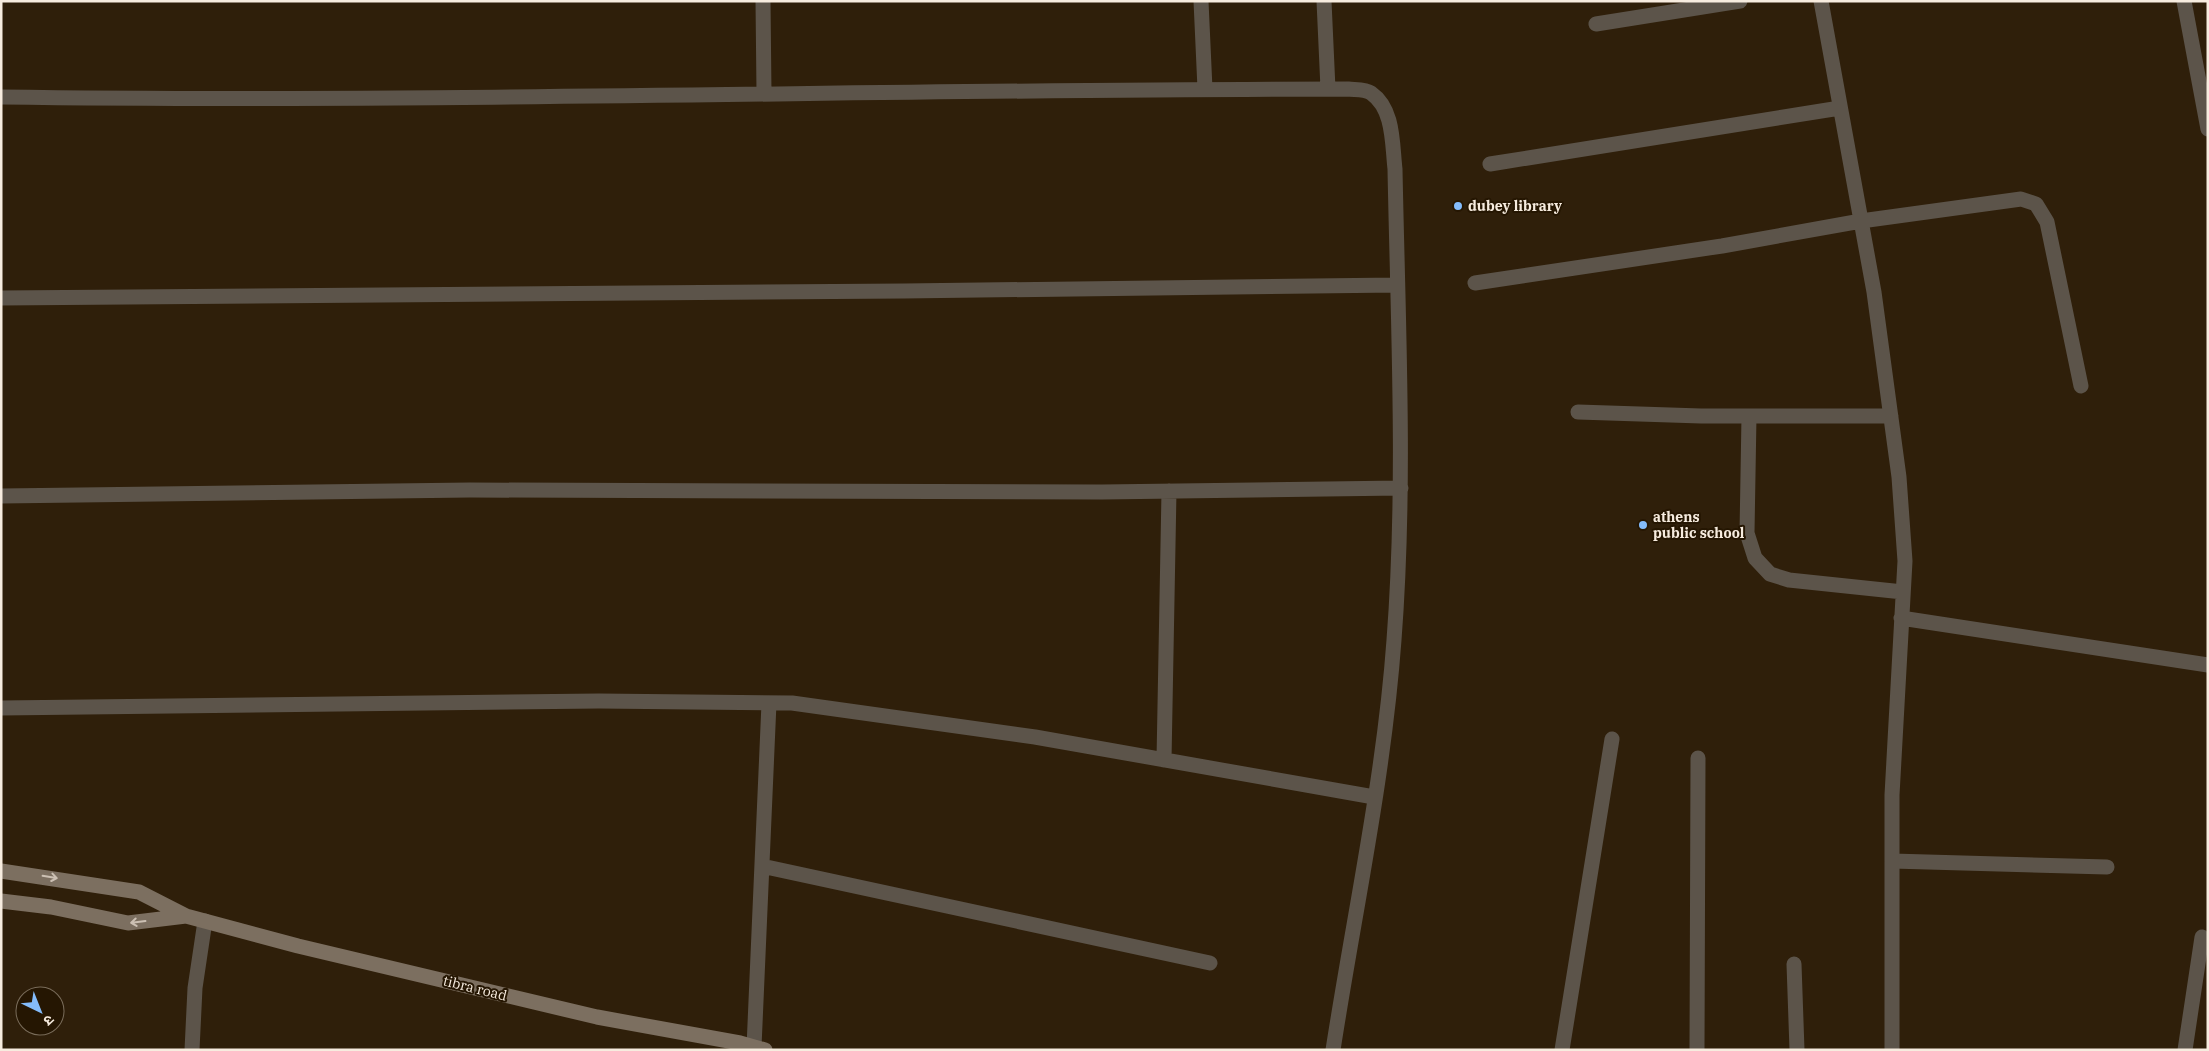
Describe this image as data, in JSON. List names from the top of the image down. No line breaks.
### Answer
{"streets":{"street":["tibra road"]},"places":["dubey library","athens public school"],"north":"bottom right"}
